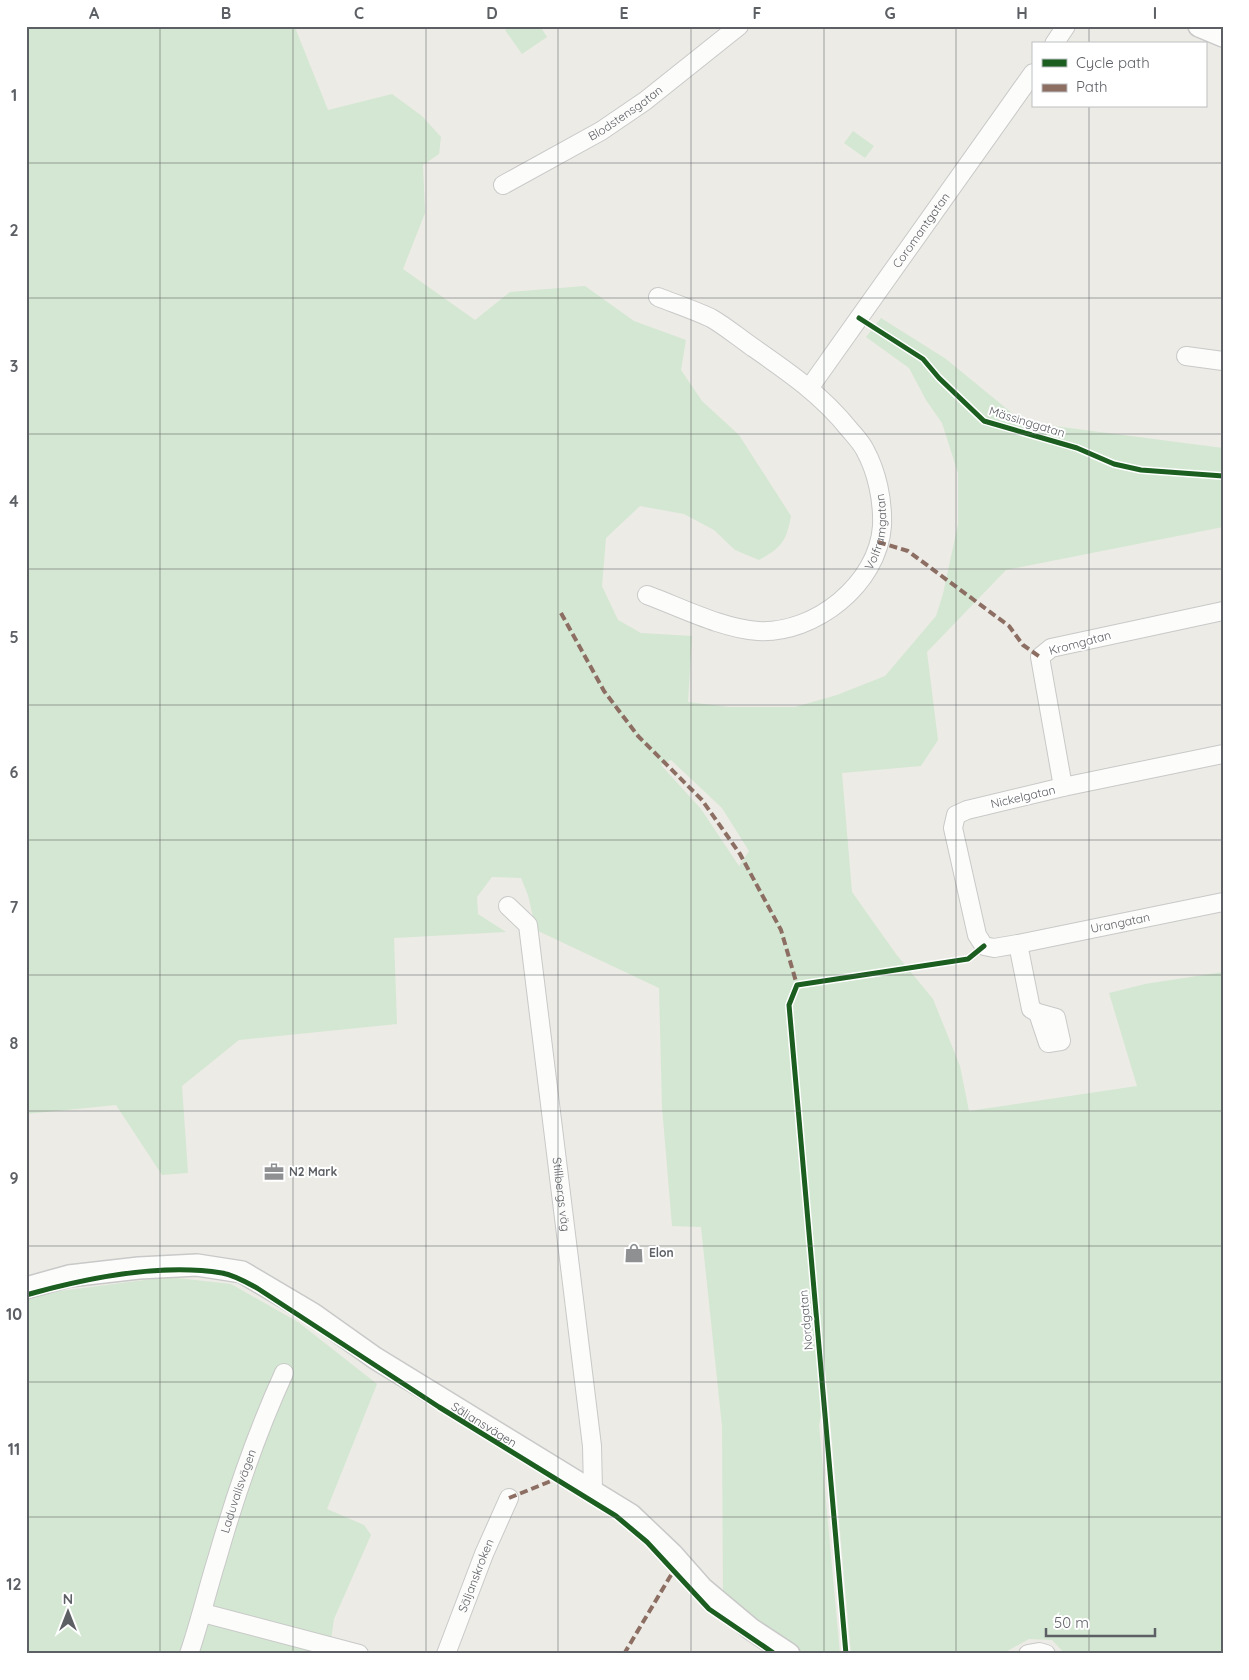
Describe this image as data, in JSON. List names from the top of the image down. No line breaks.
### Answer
{"streets":{"street":["Blodstensgatan","Coromantgatan","Volframgatan","Kromgatan","Nickelgatan","Urangatan","Stillbergs väg","Säljansvägen","Laduvallsvägen","Säljanskroken"],"cycle path":["Mässinggatan","Nordgatan"]},"crossings":[["Coromantgatan","Volframgatan"],["Kromgatan","Nickelgatan"],["Nickelgatan","Urangatan"],["Stillbergs väg","Säljansvägen"]],"places":{"office":["N2 Mark"],"shop":["Elon"]},"legend":["Cycle path","Path"],"scale_bar":"50 m","north":"top","grid":{"columns":["A","B","C","D","E","F","G","H","I"],"rows":["1","2","3","4","5","6","7","8","9","10","11","12"]}}
